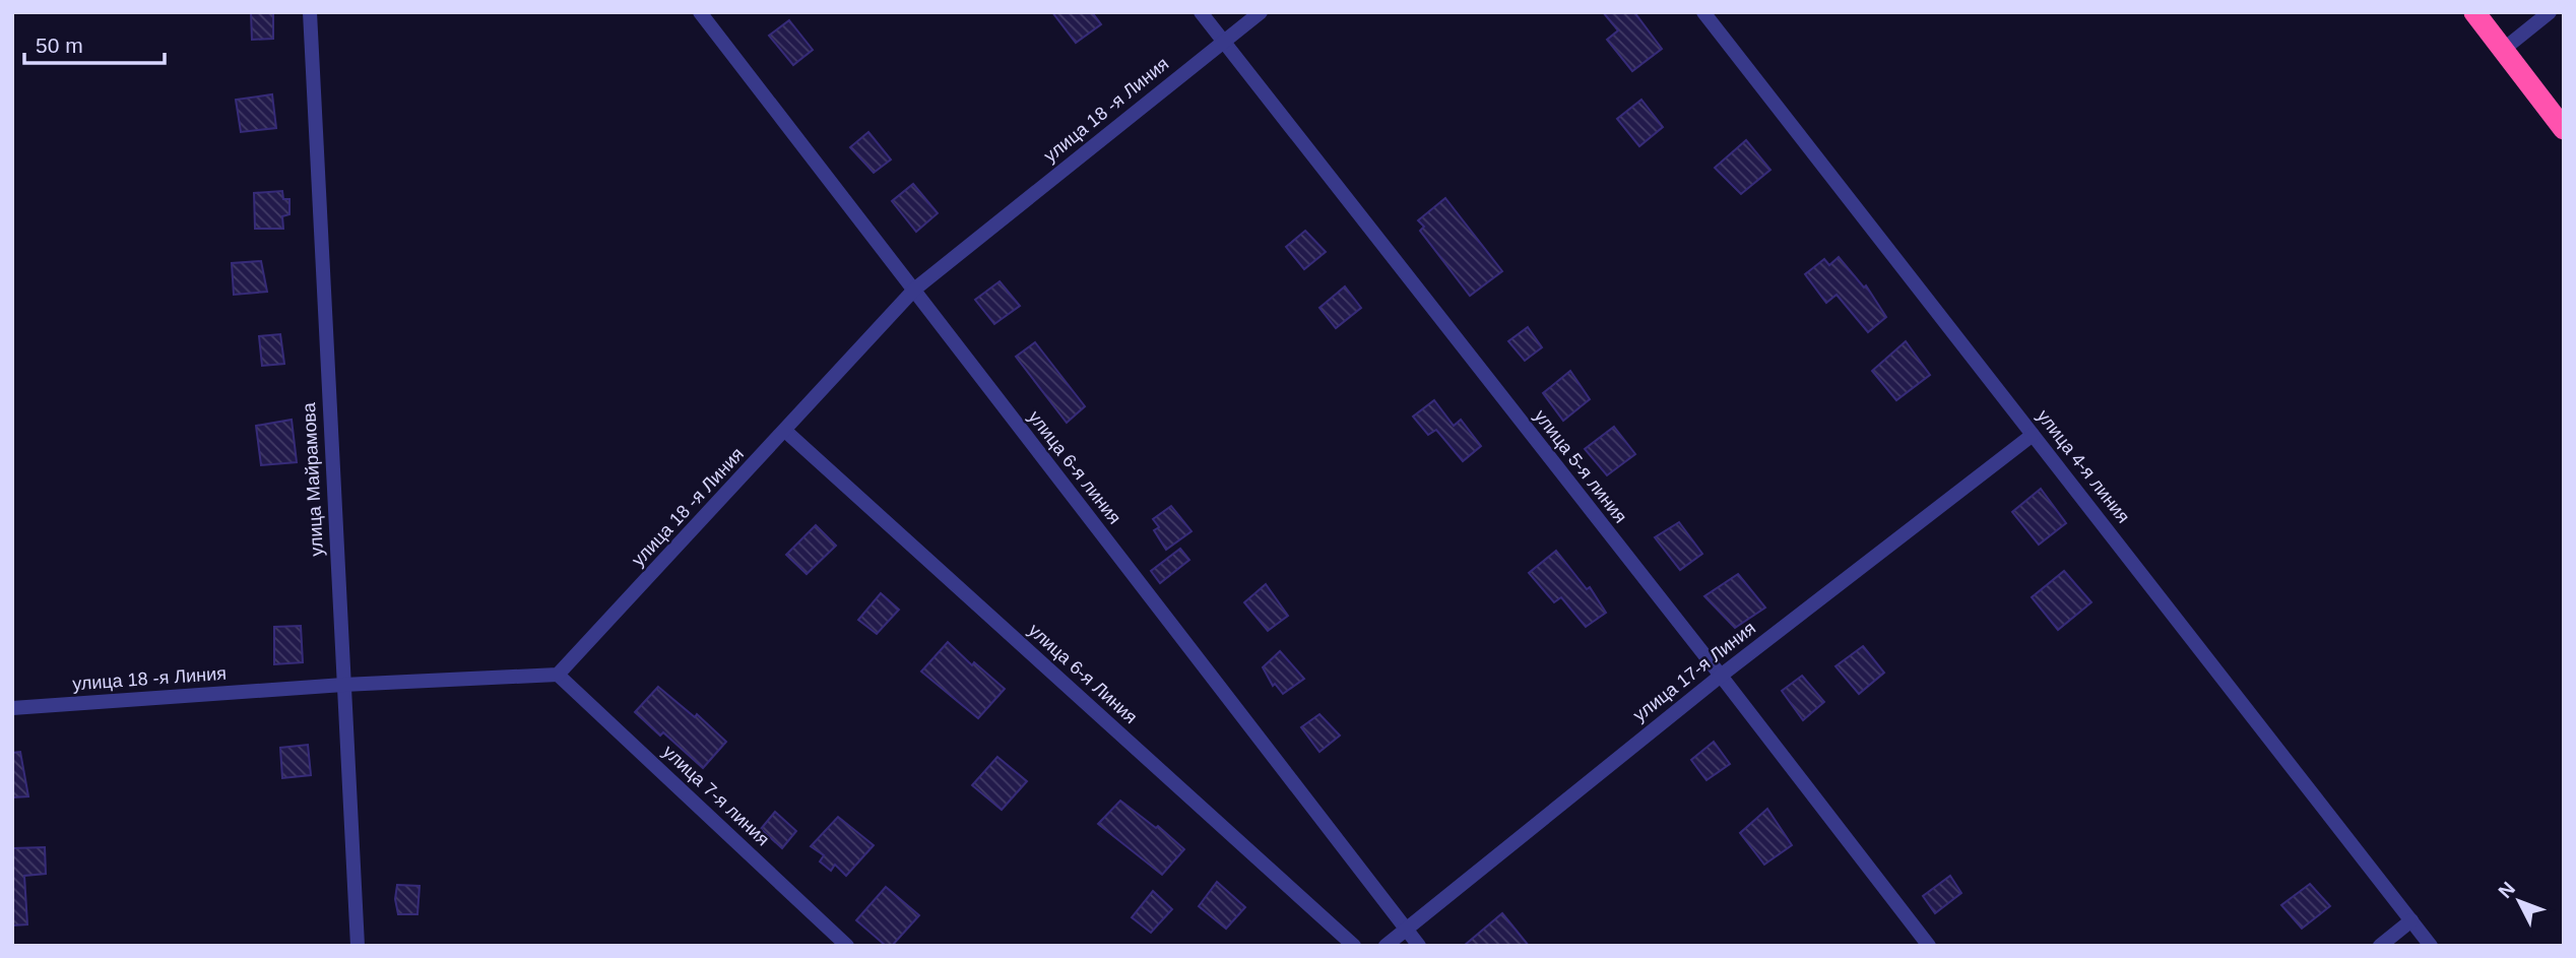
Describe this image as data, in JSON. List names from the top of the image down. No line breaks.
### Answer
{"streets":{"street":["улица 18 -я Линия","улица 5-я линия","улица 4-я линия","улица 6-я линия","улица Майрамова","улица 17-я Линия","улица 6-я Линия","улица 7-я линия"]},"crossings":[["улица 18 -я Линия","улица 5-я линия"],["улица 18 -я Линия","улица 6-я линия"],["улица 18 -я Линия","улица Майрамова"],["улица 18 -я Линия","улица 6-я Линия"],["улица 18 -я Линия","улица 7-я линия"],["улица 5-я линия","улица 17-я Линия"],["улица 4-я линия","улица 17-я Линия"],["улица 6-я линия","улица 17-я Линия"]],"scale_bar":"50 m","north":"top left"}
